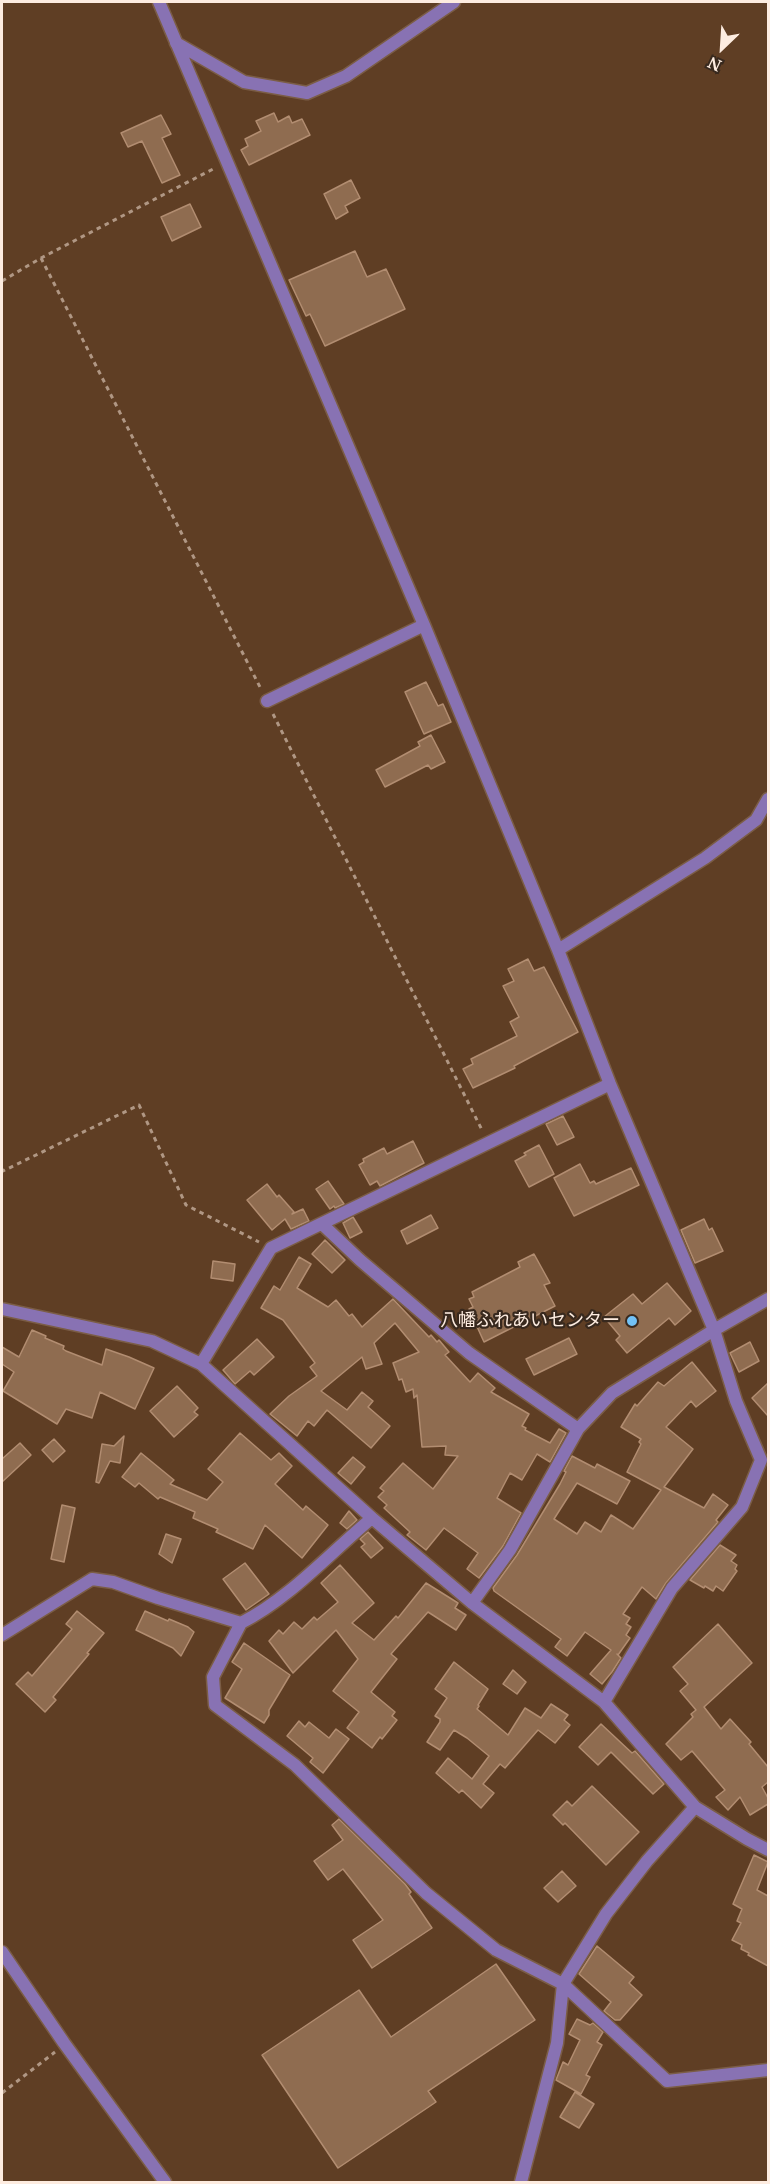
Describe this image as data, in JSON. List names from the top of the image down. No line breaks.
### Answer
{"places":["八幡ふれあいセンター"],"north":"bottom left"}
